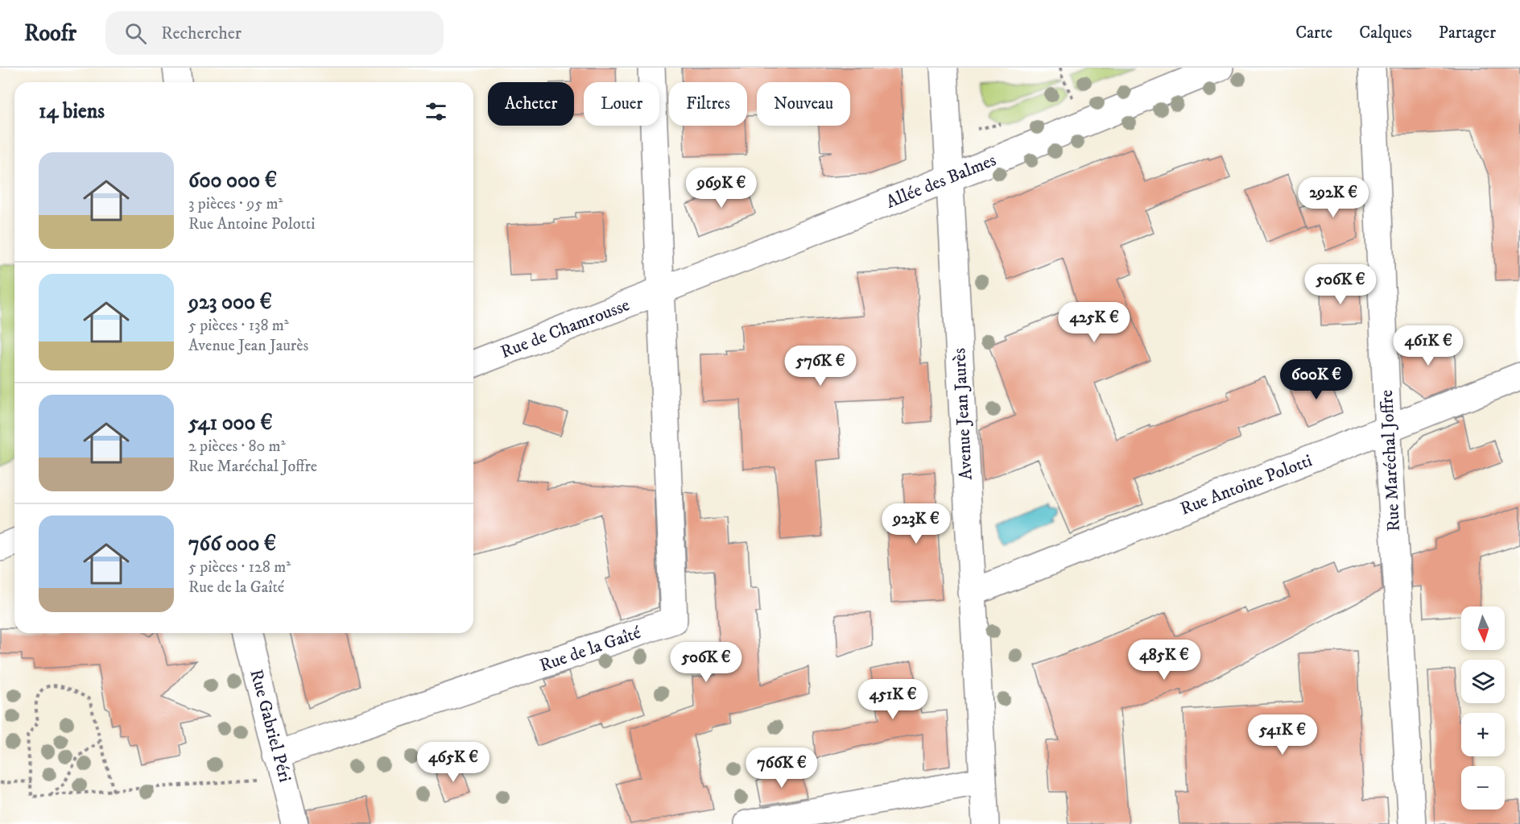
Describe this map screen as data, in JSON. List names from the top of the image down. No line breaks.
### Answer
{"streets":{"street":["Allée des Balmes","Rue de Chamrousse","Avenue Jean Jaurès","Rue Maréchal Joffre","Rue Antoine Polotti","Rue de la Gaîté","Rue Gabriel Péri"]},"crossings":[["Allée des Balmes","Rue de Chamrousse"],["Allée des Balmes","Avenue Jean Jaurès"],["Allée des Balmes","Rue de la Gaîté"],["Rue de Chamrousse","Rue de la Gaîté"],["Avenue Jean Jaurès","Rue Antoine Polotti"],["Rue Maréchal Joffre","Rue Antoine Polotti"],["Rue de la Gaîté","Rue Gabriel Péri"]],"north":"bottom","page":{"header":"Roofr","search":"Rechercher","nav":["Carte","Calques","Partager"],"chip":["Acheter","Louer","Filtres","Nouveau"],"heading":"14 biens","list":[{"name":"600 000 €","note":"3 pièces · 95 m² · Rue Antoine Polotti"},{"name":"923 000 €","note":"5 pièces · 138 m² · Avenue Jean Jaurès"},{"name":"541 000 €","note":"2 pièces · 80 m² · Rue Maréchal Joffre"},{"name":"766 000 €","note":"5 pièces · 128 m² · Rue de la Gaîté"}],"price":["969K €","292K €","506K €","425K €","461K €","576K €","600K €","923K €","485K €","506K €","451K €","541K €","465K €","766K €"],"map_buttons":["+","−"]}}
